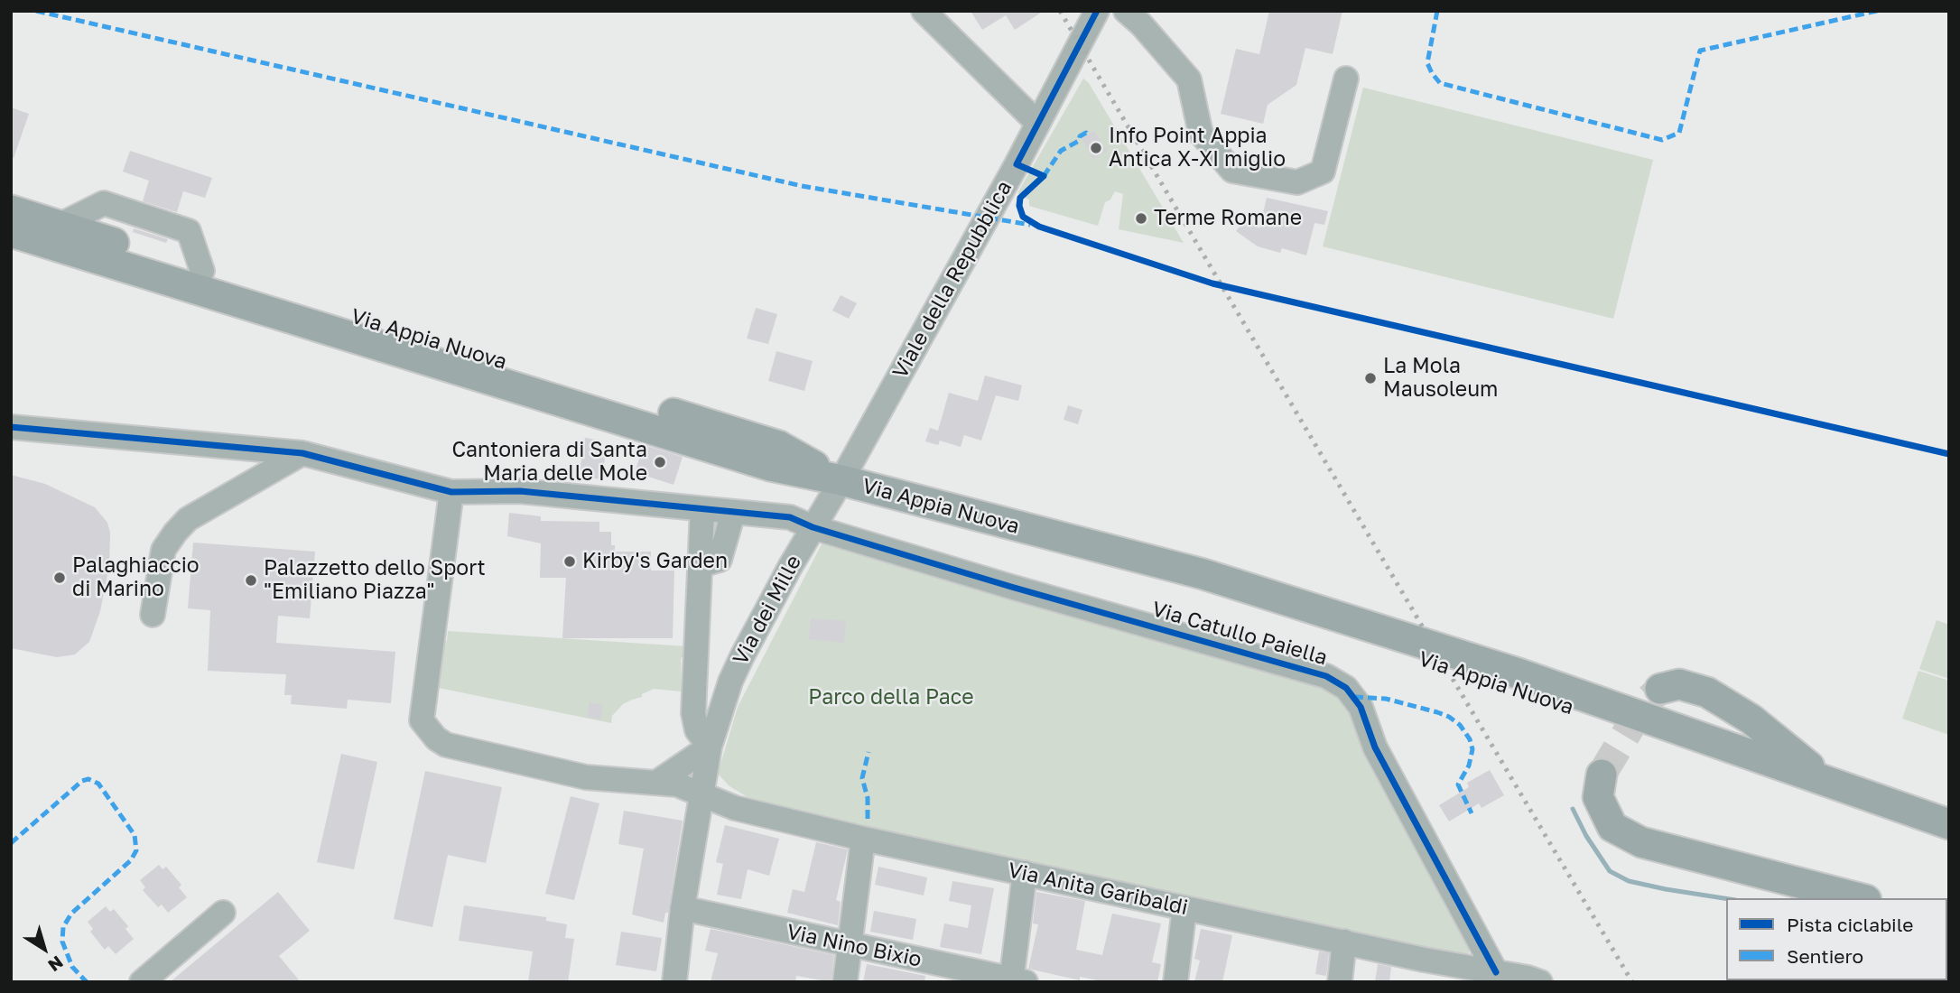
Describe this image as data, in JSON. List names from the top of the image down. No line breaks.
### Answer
{"streets":{"main road":["Via Appia Nuova"],"street":["Viale della Repubblica","Via dei Mille","Via Catullo Paiella","Via Anita Garibaldi","Via Nino Bixio"]},"crossings":[["Viale della Repubblica","Via Appia Nuova"],["Viale della Repubblica","Via dei Mille"],["Via Appia Nuova","Via dei Mille"],["Via dei Mille","Via Catullo Paiella"],["Via dei Mille","Via Anita Garibaldi"],["Via dei Mille","Via Nino Bixio"],["Via Catullo Paiella","Via Anita Garibaldi"]],"parks":["Parco della Pace"],"places":["Info Point Appia Antica X-XI miglio","Terme Romane","La Mola Mausoleum","Cantoniera di Santa Maria delle Mole","Kirby's Garden","Palaghiaccio di Marino","Palazzetto dello Sport \"Emiliano Piazza\""],"legend":["Pista ciclabile","Sentiero"],"north":"bottom right"}
